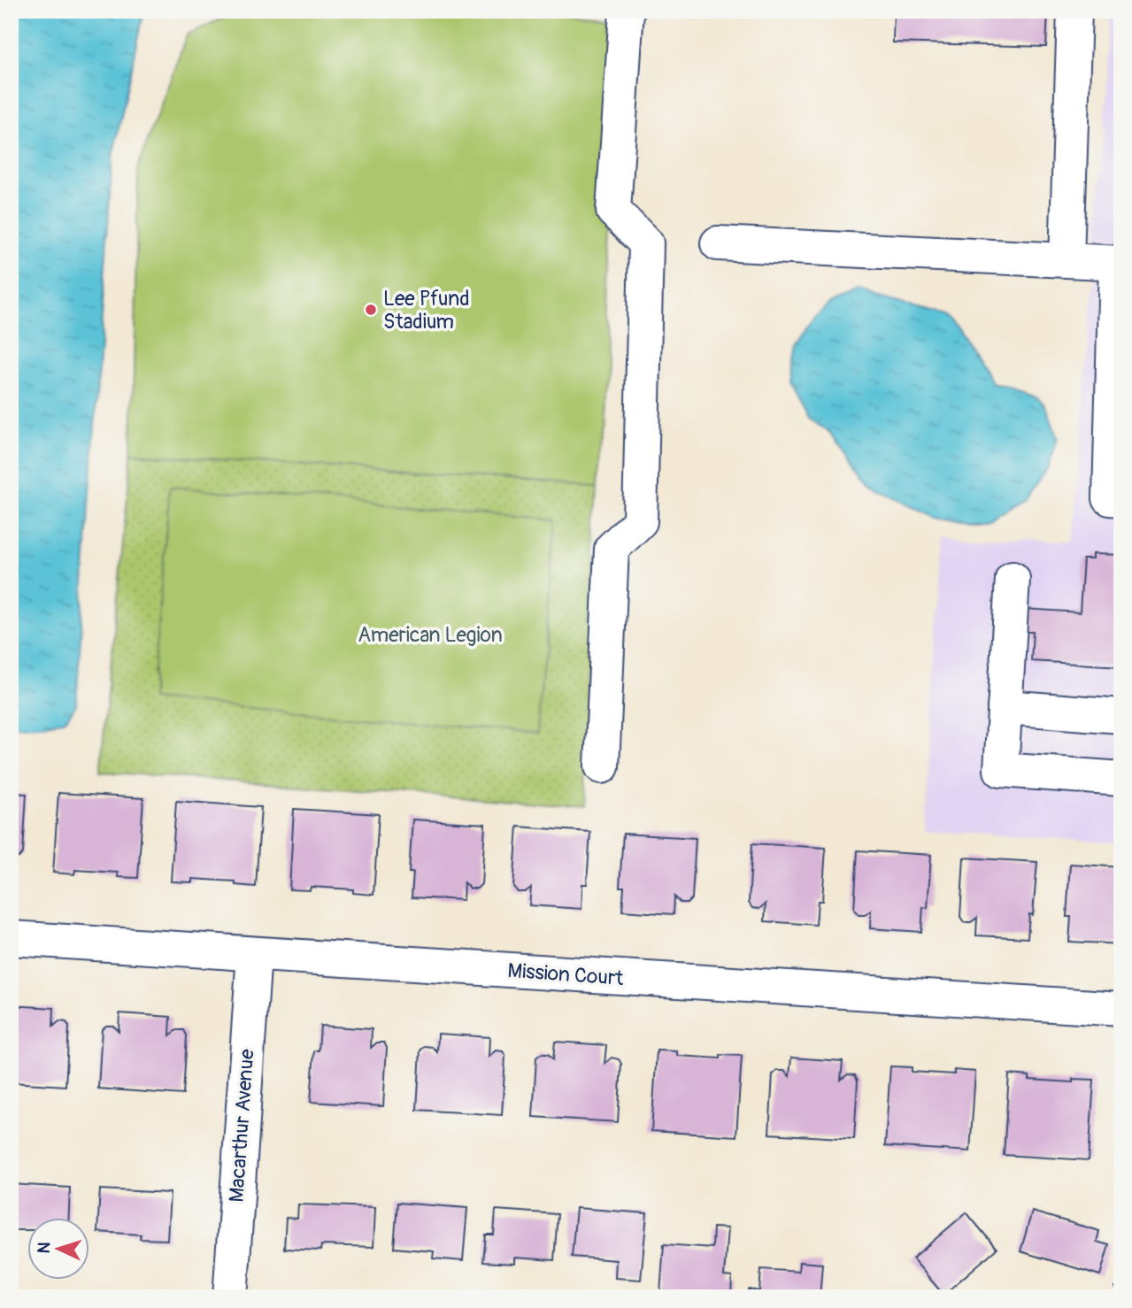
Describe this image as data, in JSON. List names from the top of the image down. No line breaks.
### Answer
{"streets":{"street":["Mission Court","Macarthur Avenue"]},"crossings":[["Mission Court","Macarthur Avenue"]],"parks":["American Legion"],"places":["Lee Pfund Stadium"],"north":"left"}
